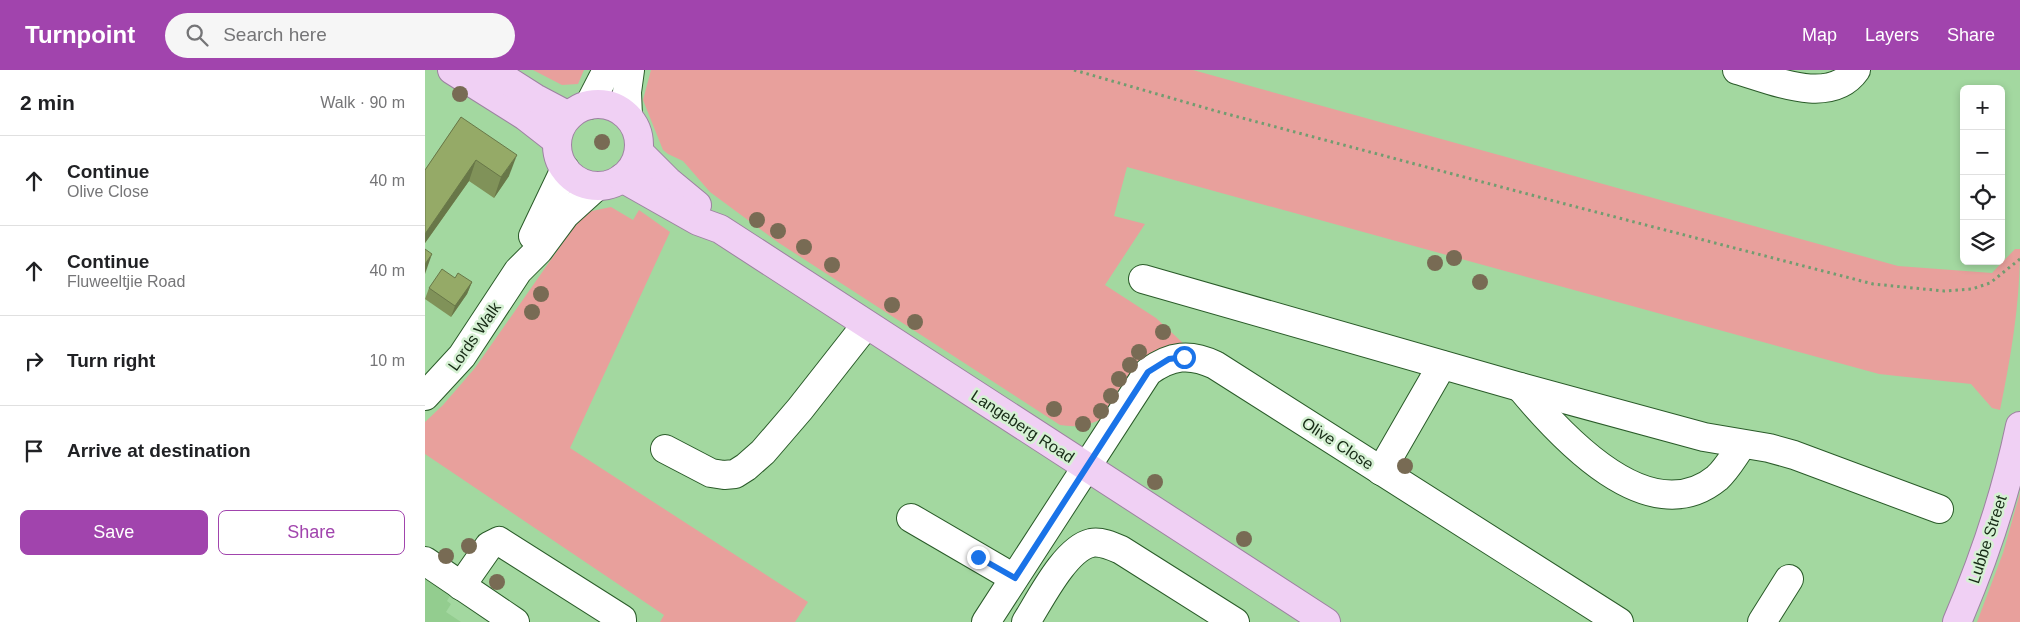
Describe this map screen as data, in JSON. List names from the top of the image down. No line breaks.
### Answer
{"streets":{"main road":["Langeberg Road","Lubbe Street"],"street":["Lords Walk","Olive Close"]},"crossings":[["Lords Walk","Langeberg Road"],["Langeberg Road","Olive Close"]],"page":{"header":"Turnpoint","search":"Search here","nav":["Map","Layers","Share"],"heading":["2 min","Walk · 90 m"],"map_buttons":["+","−"],"list":[["Continue","Olive Close","40 m"],["Continue","Fluweeltjie Road","40 m"],["Turn right","10 m"],"Arrive at destination"],"buttons":["Save","Share"]}}
